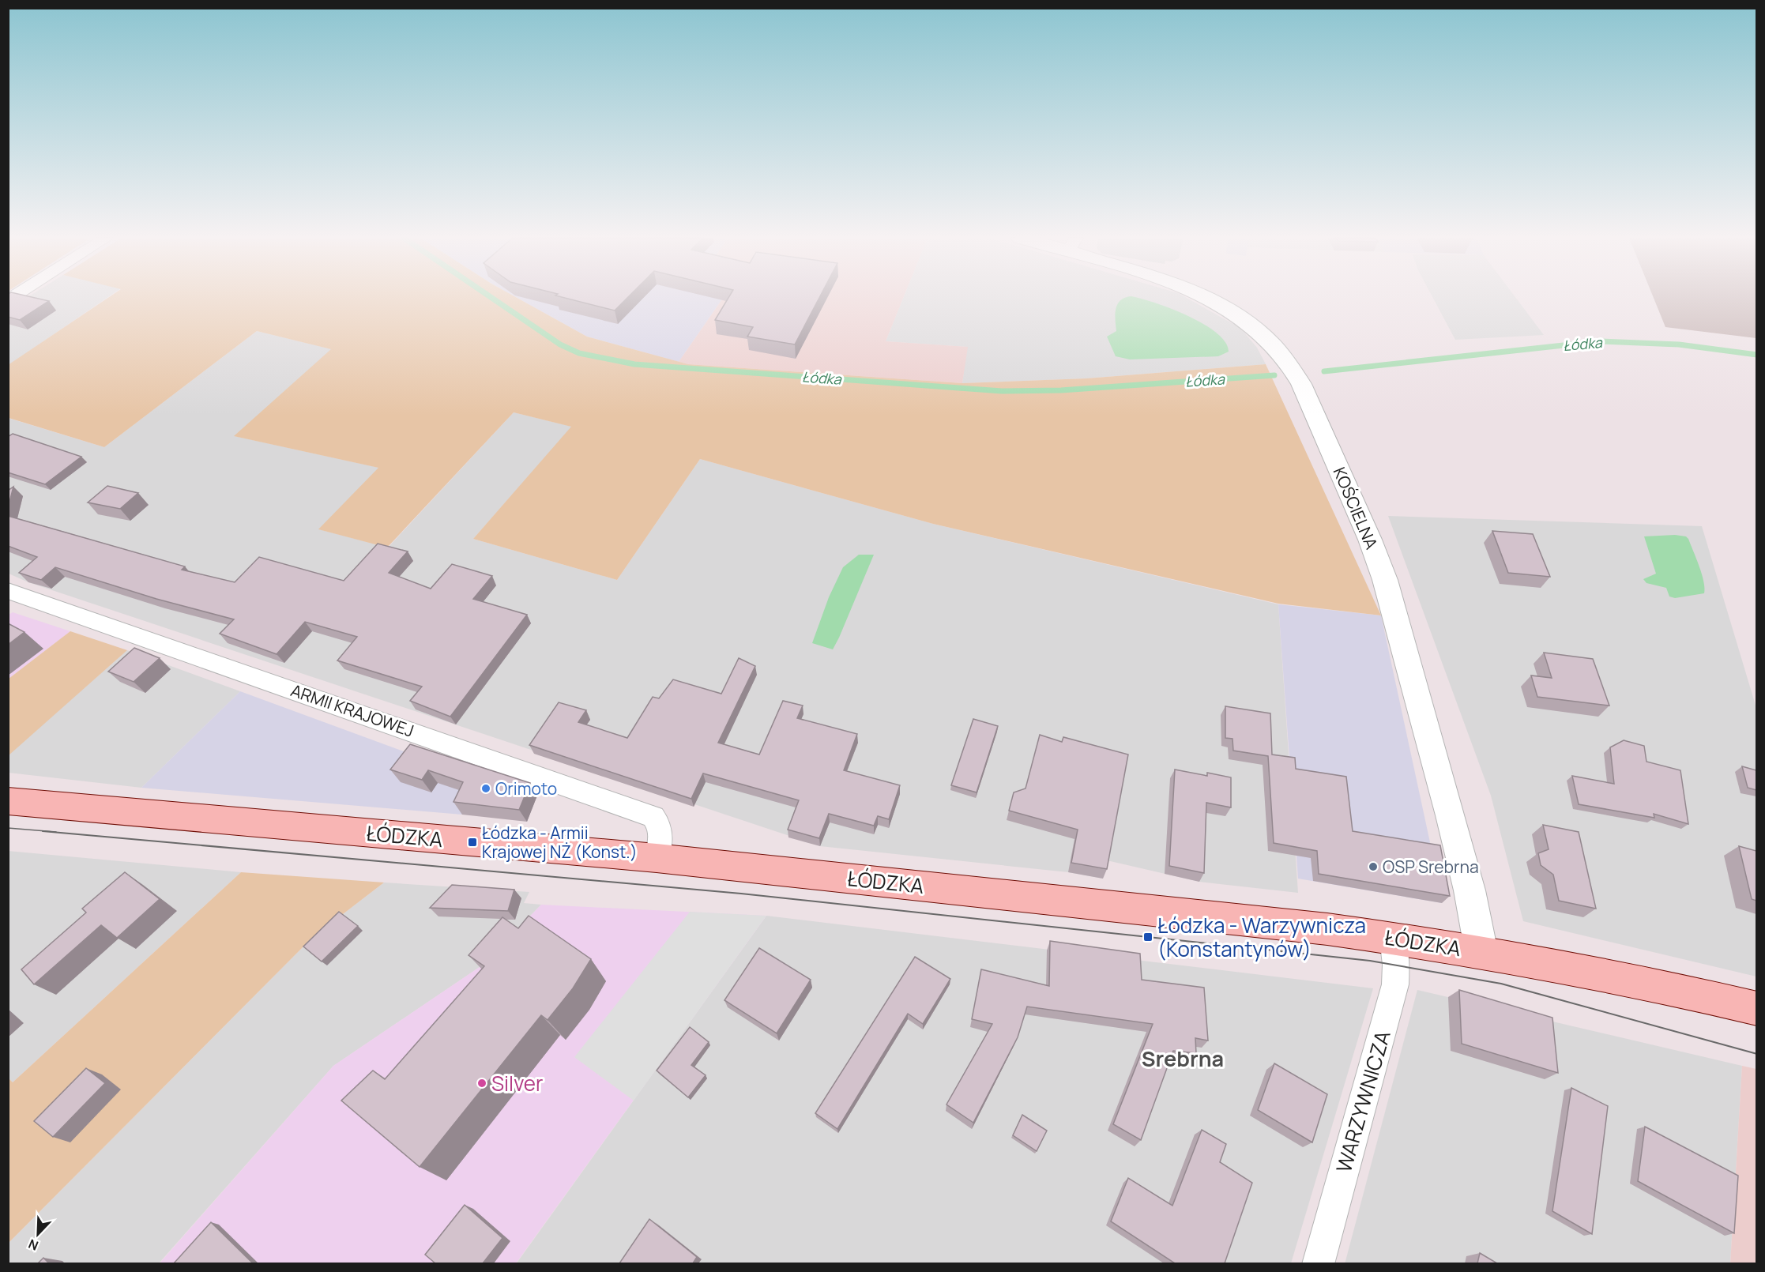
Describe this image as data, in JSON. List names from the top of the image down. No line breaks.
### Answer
{"streets":{"main road":["ŁÓDZKA"],"street":["KOŚCIELNA","ARMII KRAJOWEJ","WARZYWNICZA"]},"crossings":[["KOŚCIELNA","ŁÓDZKA"],["ARMII KRAJOWEJ","ŁÓDZKA"],["ŁÓDZKA","WARZYWNICZA"]],"districts":["Srebrna"],"water":["Łódka"],"places":{"other":["Orimoto","OSP Srebrna","Silver"],"transit":["Łódzka - Armii Krajowej NŻ (Konst.)","Łódzka - Warzywnicza (Konstantynów)"]},"north":"bottom left"}
